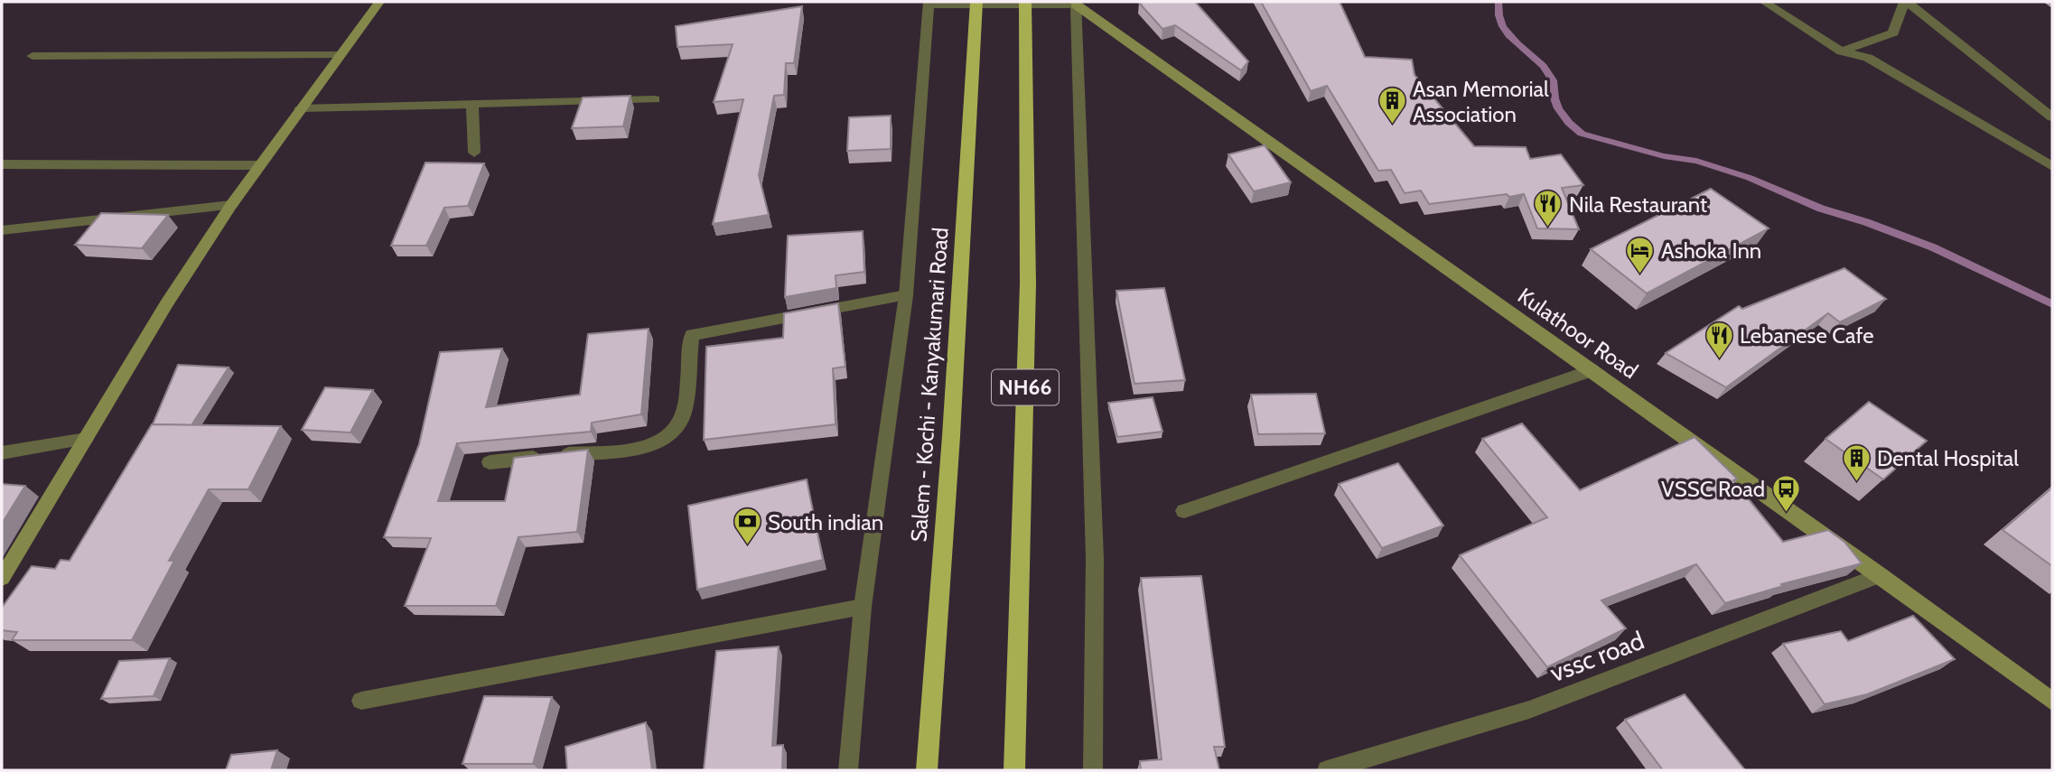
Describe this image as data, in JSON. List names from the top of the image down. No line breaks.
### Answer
{"streets":{"highway":["Salem - Kochi - Kanyakumari Road","NH66"],"main road":["Kulathoor Road"],"street":["vssc road"]},"crossings":[["Kulathoor Road","vssc road"]],"places":{"building":["Asan Memorial Association","Dental Hospital"],"restaurant":["Nila Restaurant","Lebanese Cafe"],"hotel":["Ashoka Inn"],"bus stop":["VSSC Road"],"bank":["South indian"]}}
